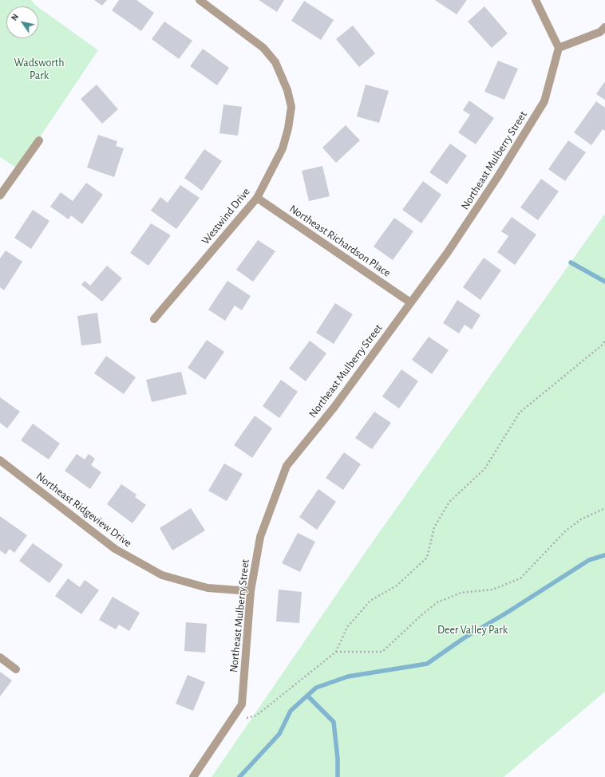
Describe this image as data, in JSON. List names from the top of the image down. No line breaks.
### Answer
{"streets":{"street":["Northeast Mulberry Street","Westwind Drive","Northeast Richardson Place","Northeast Ridgeview Drive"]},"crossings":[["Northeast Mulberry Street","Northeast Richardson Place"],["Northeast Mulberry Street","Northeast Ridgeview Drive"],["Westwind Drive","Northeast Richardson Place"]],"parks":["Wadsworth Park","Deer Valley Park"],"north":"top left"}
